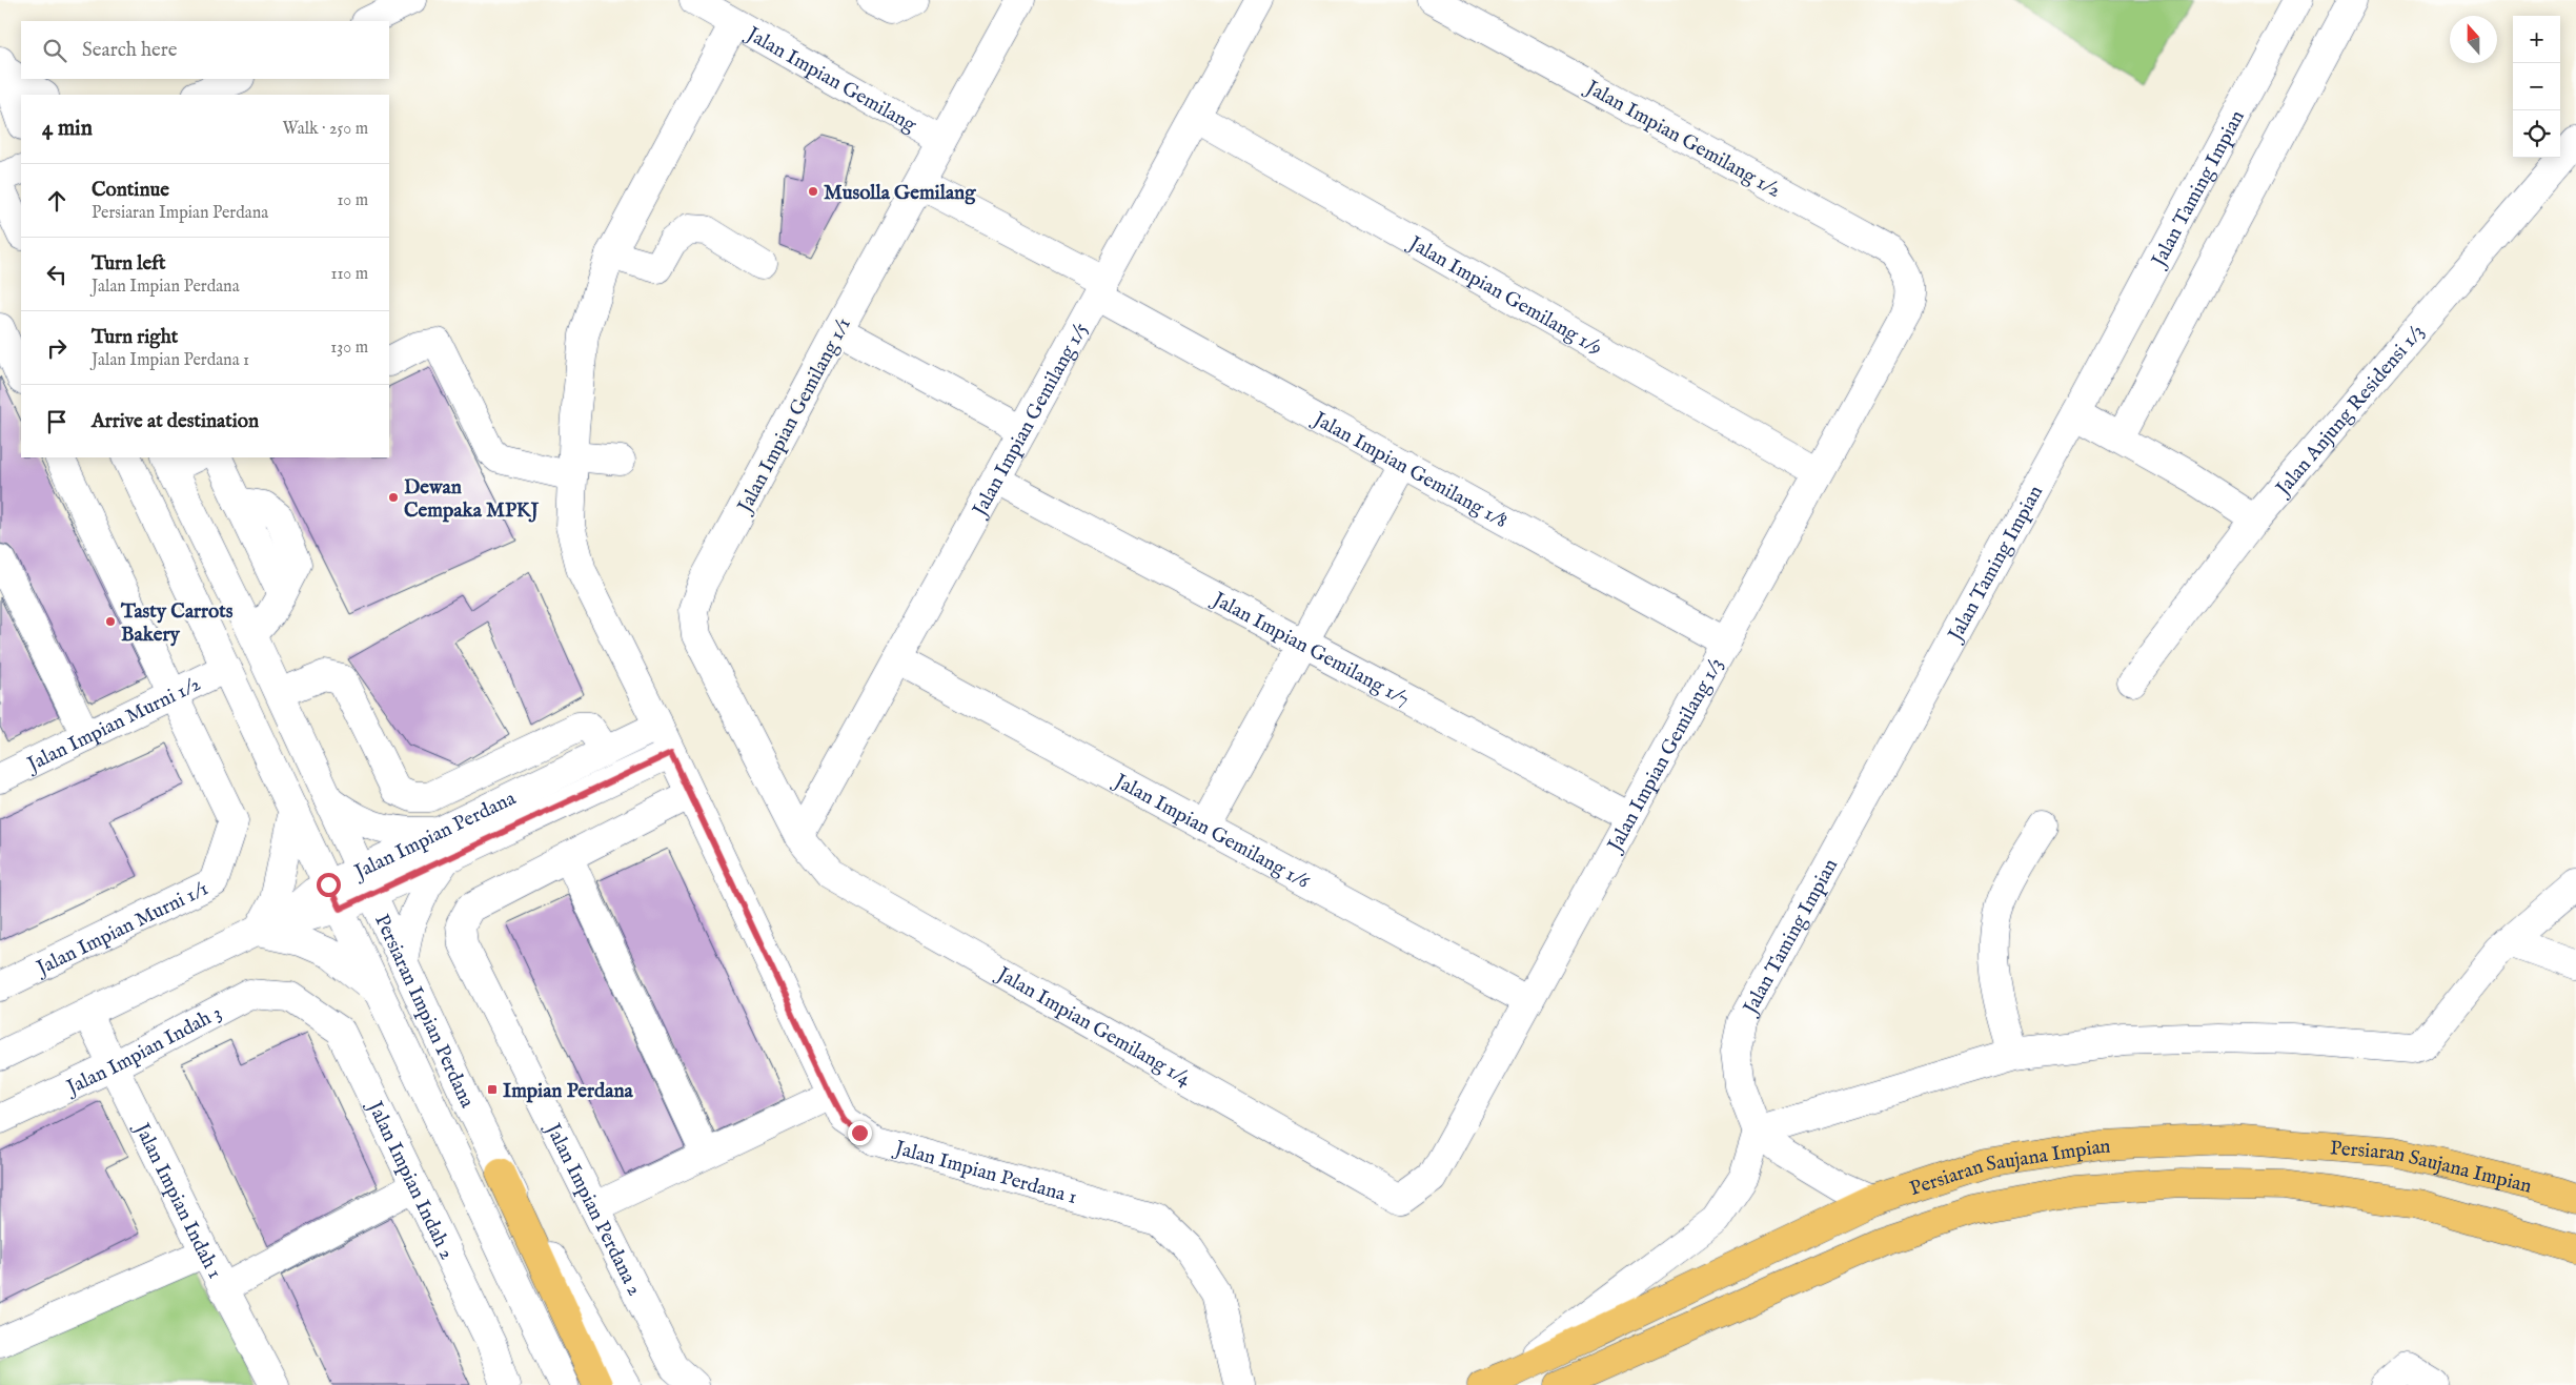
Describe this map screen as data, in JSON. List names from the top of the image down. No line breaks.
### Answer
{"streets":{"highway":["Persiaran Saujana Impian"],"street":["Jalan Impian Gemilang","Jalan Impian Gemilang 1/2","Jalan Taming Impian","Jalan Impian Gemilang 1/9","Jalan Anjung Residensi 1/3","Jalan Impian Gemilang 1/1","Jalan Impian Gemilang 1/5","Jalan Impian Gemilang 1/8","Jalan Impian Gemilang 1/7","Jalan Impian Murni 1/2","Jalan Impian Gemilang 1/3","Jalan Impian Gemilang 1/6","Jalan Impian Perdana","Jalan Impian Murni 1/1","Persiaran Impian Perdana","Jalan Impian Gemilang 1/4","Jalan Impian Indah 3","Jalan Impian Perdana 1","Jalan Impian Indah 2","Jalan Impian Indah 1","Jalan Impian Perdana 2"]},"crossings":[["Jalan Impian Gemilang","Jalan Impian Gemilang 1/1"],["Jalan Impian Gemilang","Jalan Impian Perdana 1"],["Jalan Impian Gemilang 1/2","Jalan Impian Gemilang 1/3"],["Jalan Taming Impian","Persiaran Saujana Impian"],["Jalan Impian Gemilang 1/9","Jalan Impian Gemilang 1/5"],["Jalan Impian Gemilang 1/9","Jalan Impian Gemilang 1/3"],["Jalan Impian Gemilang 1/1","Jalan Impian Gemilang 1/5"],["Jalan Impian Gemilang 1/1","Jalan Impian Gemilang 1/8"],["Jalan Impian Gemilang 1/1","Jalan Impian Gemilang 1/4"],["Jalan Impian Gemilang 1/5","Jalan Impian Gemilang 1/8"],["Jalan Impian Gemilang 1/5","Jalan Impian Gemilang 1/7"],["Jalan Impian Gemilang 1/5","Jalan Impian Gemilang 1/6"],["Jalan Impian Gemilang 1/5","Jalan Impian Gemilang 1/4"],["Jalan Impian Gemilang 1/8","Jalan Impian Gemilang 1/3"],["Jalan Impian Gemilang 1/7","Jalan Impian Gemilang 1/3"],["Jalan Impian Murni 1/2","Jalan Impian Murni 1/1"],["Jalan Impian Murni 1/2","Persiaran Impian Perdana"],["Jalan Impian Gemilang 1/3","Jalan Impian Gemilang 1/6"],["Jalan Impian Gemilang 1/3","Jalan Impian Gemilang 1/4"],["Jalan Impian Perdana","Persiaran Impian Perdana"],["Jalan Impian Perdana","Jalan Impian Perdana 1"],["Jalan Impian Perdana","Jalan Impian Indah 1"],["Jalan Impian Indah 3","Jalan Impian Indah 2"],["Jalan Impian Indah 3","Jalan Impian Indah 1"],["Jalan Impian Perdana 1","Jalan Impian Perdana 2"]],"places":{"other":["Musolla Gemilang","Dewan Cempaka MPKJ","Tasty Carrots Bakery"],"transit":["Impian Perdana"]},"north":"top","page":{"map_buttons":["+","−"],"search":"Search here","heading":["4 min","Walk · 250 m"],"list":[["Continue","Persiaran Impian Perdana","10 m"],["Turn left","Jalan Impian Perdana","110 m"],["Turn right","Jalan Impian Perdana 1","130 m"],"Arrive at destination"]}}
